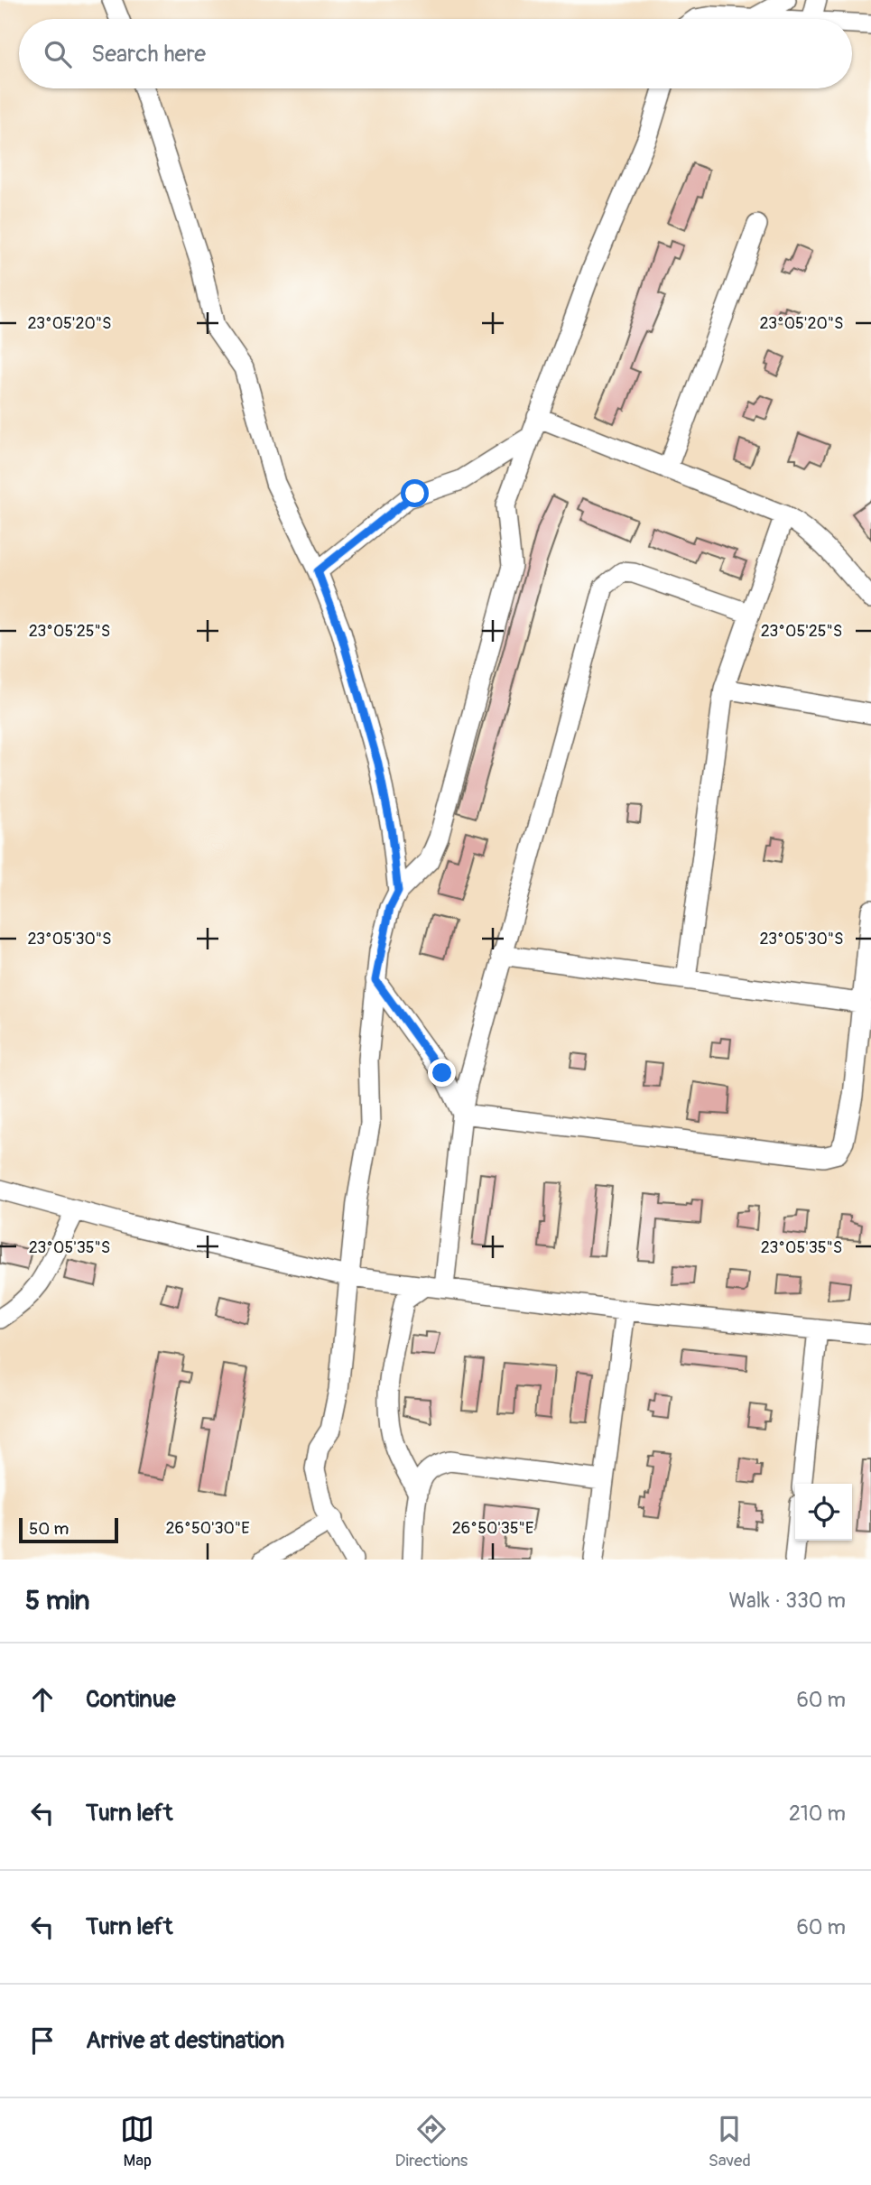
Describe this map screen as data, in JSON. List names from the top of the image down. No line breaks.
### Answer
{"scale_bar":"50 m","page":{"search":"Search here","scale":"50 m","heading":["5 min","Walk · 330 m"],"list":[["Continue","60 m"],["Turn left","210 m"],["Turn left","60 m"],"Arrive at destination"],"nav":["Map","Directions","Saved"]},"coordinates":["23°05'20\"S","23°05'25\"S","23°05'30\"S","23°05'35\"S","26°50'30\"E","26°50'35\"E"]}
